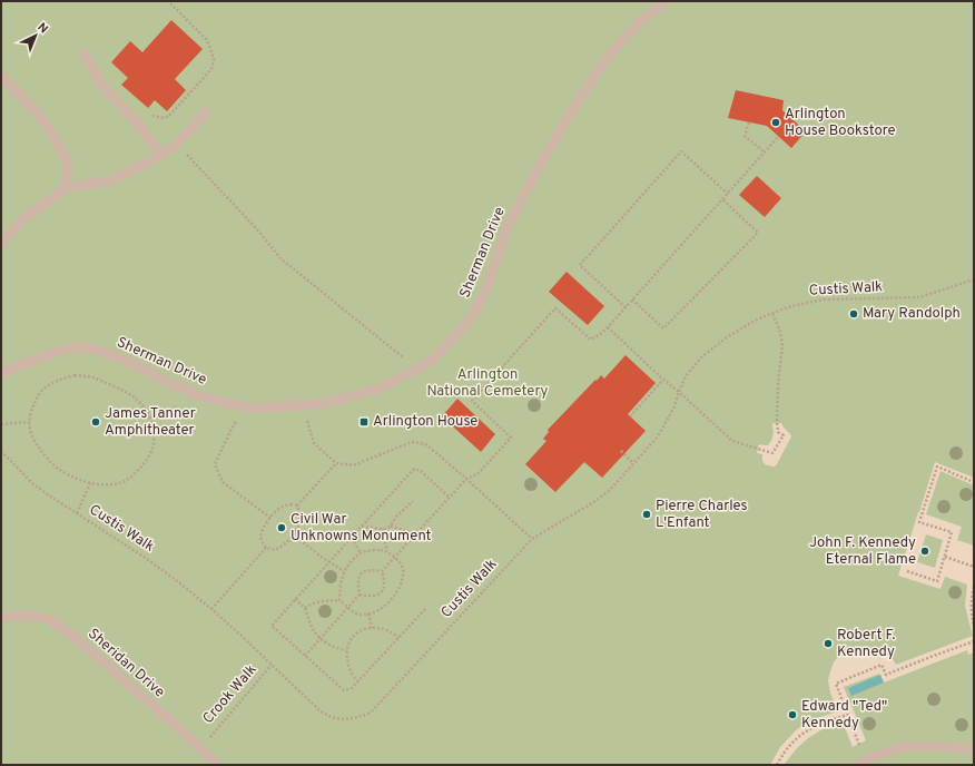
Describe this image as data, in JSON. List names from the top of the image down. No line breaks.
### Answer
{"streets":{"lane":["Sherman Drive","Sheridan Drive"],"path":["Custis Walk","Crook Walk"]},"crossings":[["Custis Walk","Crook Walk"]],"parks":["Arlington National Cemetery"],"places":{"other":["Arlington House Bookstore","Mary Randolph","James Tanner Amphitheater","Pierre Charles L'Enfant","Civil War Unknowns Monument","John F. Kennedy Eternal Flame","Robert F. Kennedy","Edward \"Ted\" Kennedy"],"transit":["Arlington House"]},"north":"top right"}
